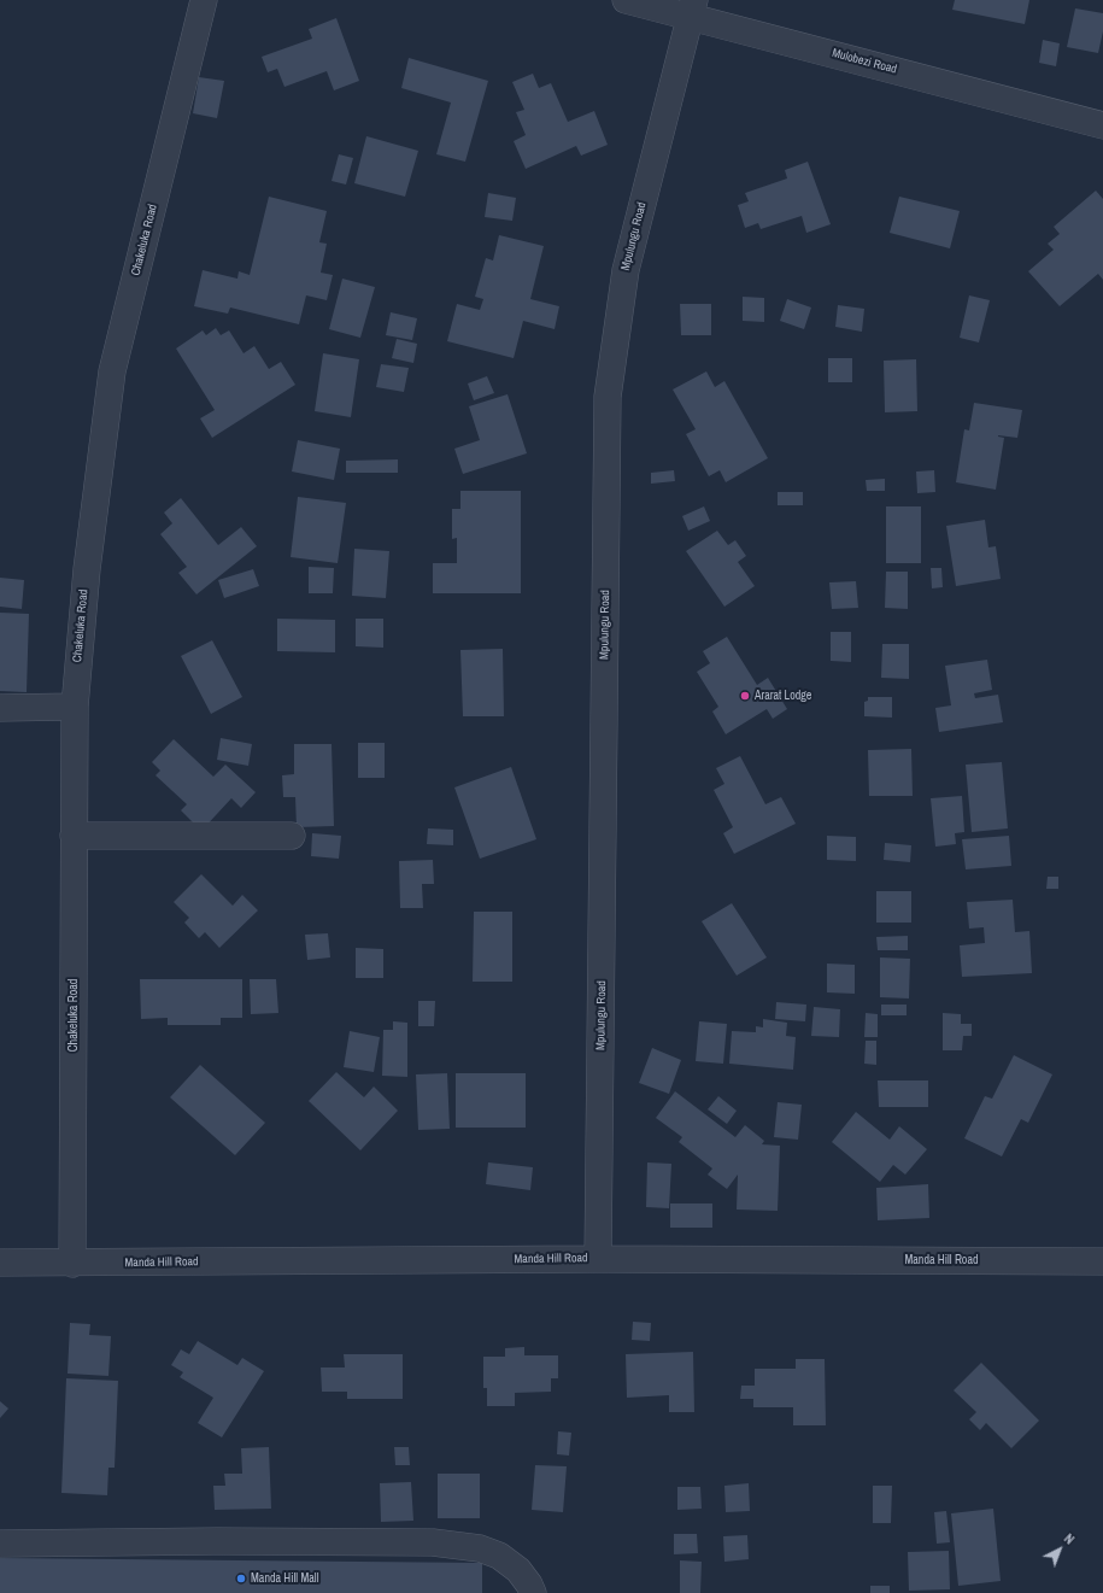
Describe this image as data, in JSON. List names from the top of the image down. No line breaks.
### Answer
{"streets":{"street":["Mulobezi Road","Mpulungu Road","Chakeluka Road","Manda Hill Road"]},"crossings":[["Mulobezi Road","Mpulungu Road"],["Mpulungu Road","Manda Hill Road"],["Chakeluka Road","Manda Hill Road"]],"places":["Ararat Lodge","Manda Hill Mall"],"north":"top right"}
